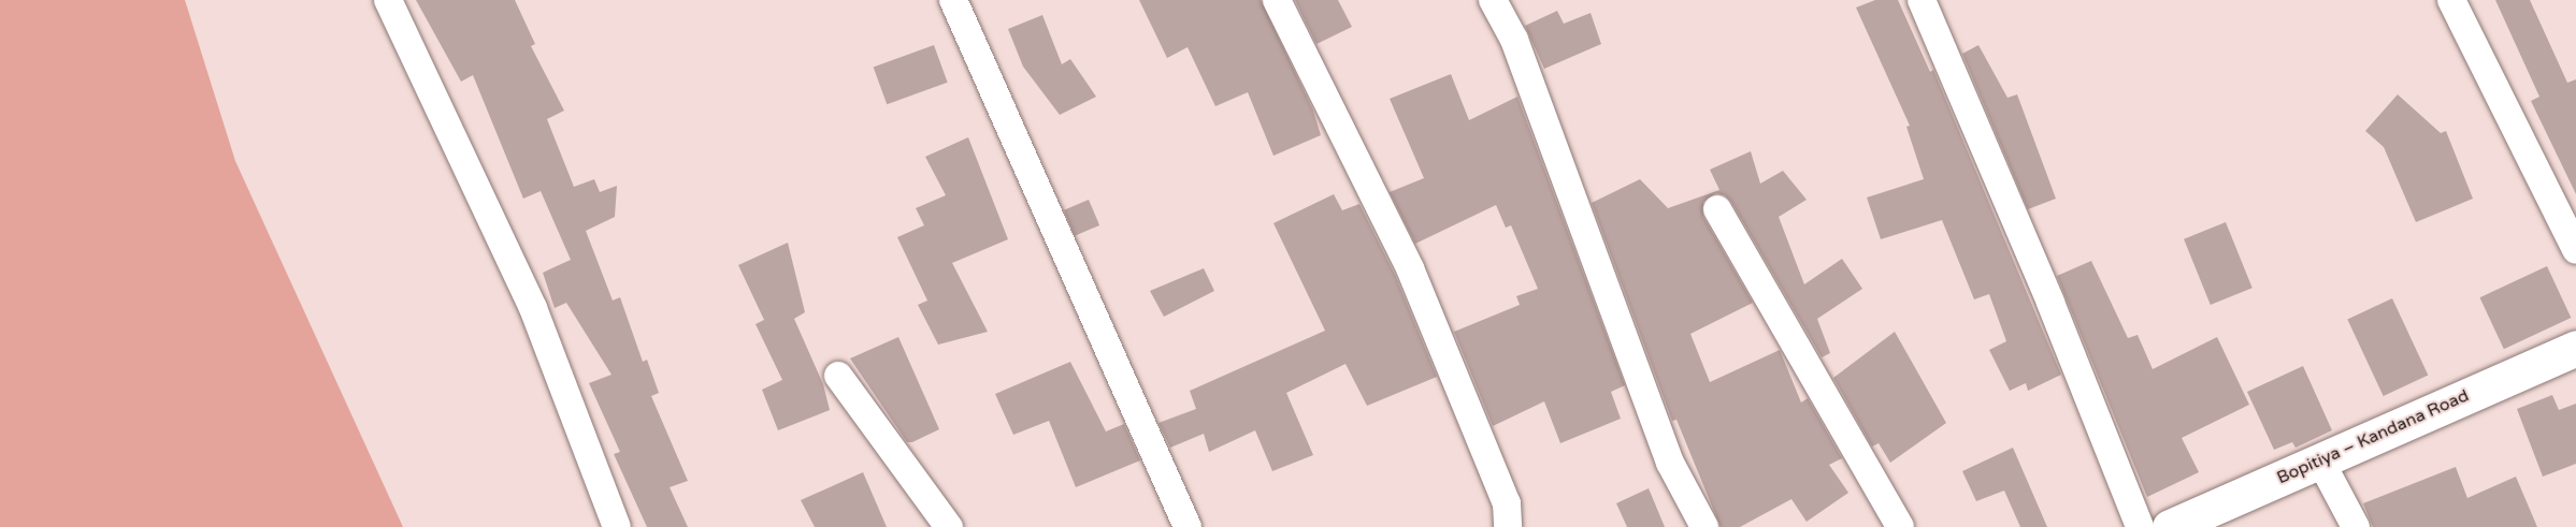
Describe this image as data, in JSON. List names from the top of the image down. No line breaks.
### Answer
{"streets":{"street":["Bopitiya – Kandana Road"]}}
